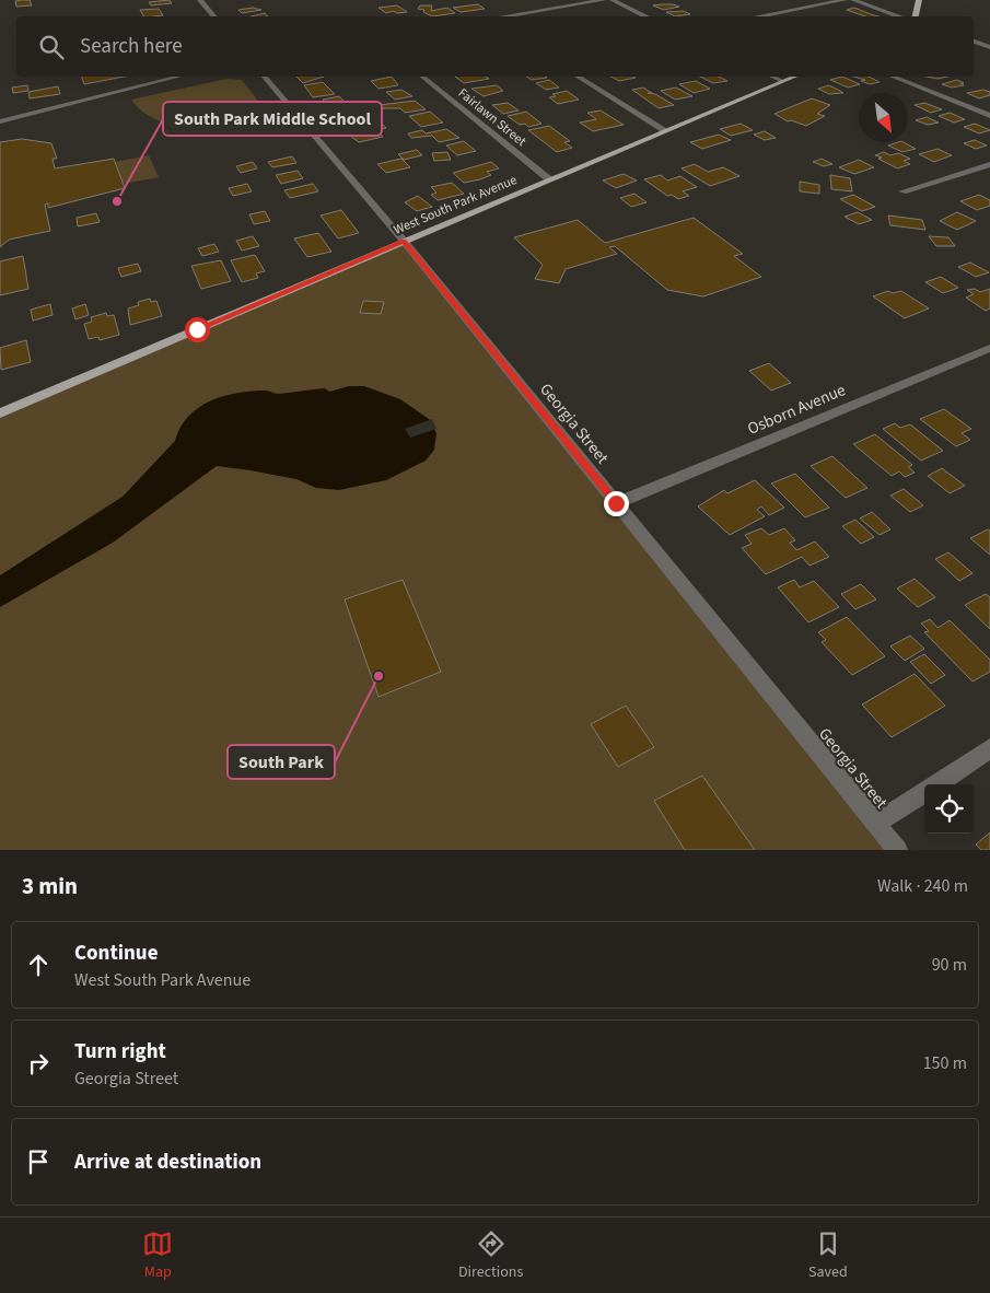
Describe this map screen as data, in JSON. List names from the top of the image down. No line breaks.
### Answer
{"streets":{"main road":["West South Park Avenue"],"street":["Fairlawn Street","Osborn Avenue","Georgia Street"]},"crossings":[["Fairlawn Street","West South Park Avenue"],["West South Park Avenue","Georgia Street"],["Osborn Avenue","Georgia Street"]],"places":["South Park Middle School","South Park"],"north":"bottom right","page":{"search":"Search here","heading":["3 min","Walk · 240 m"],"list":[["Continue","West South Park Avenue","90 m"],["Turn right","Georgia Street","150 m"],"Arrive at destination"],"nav":["Map","Directions","Saved"]}}
